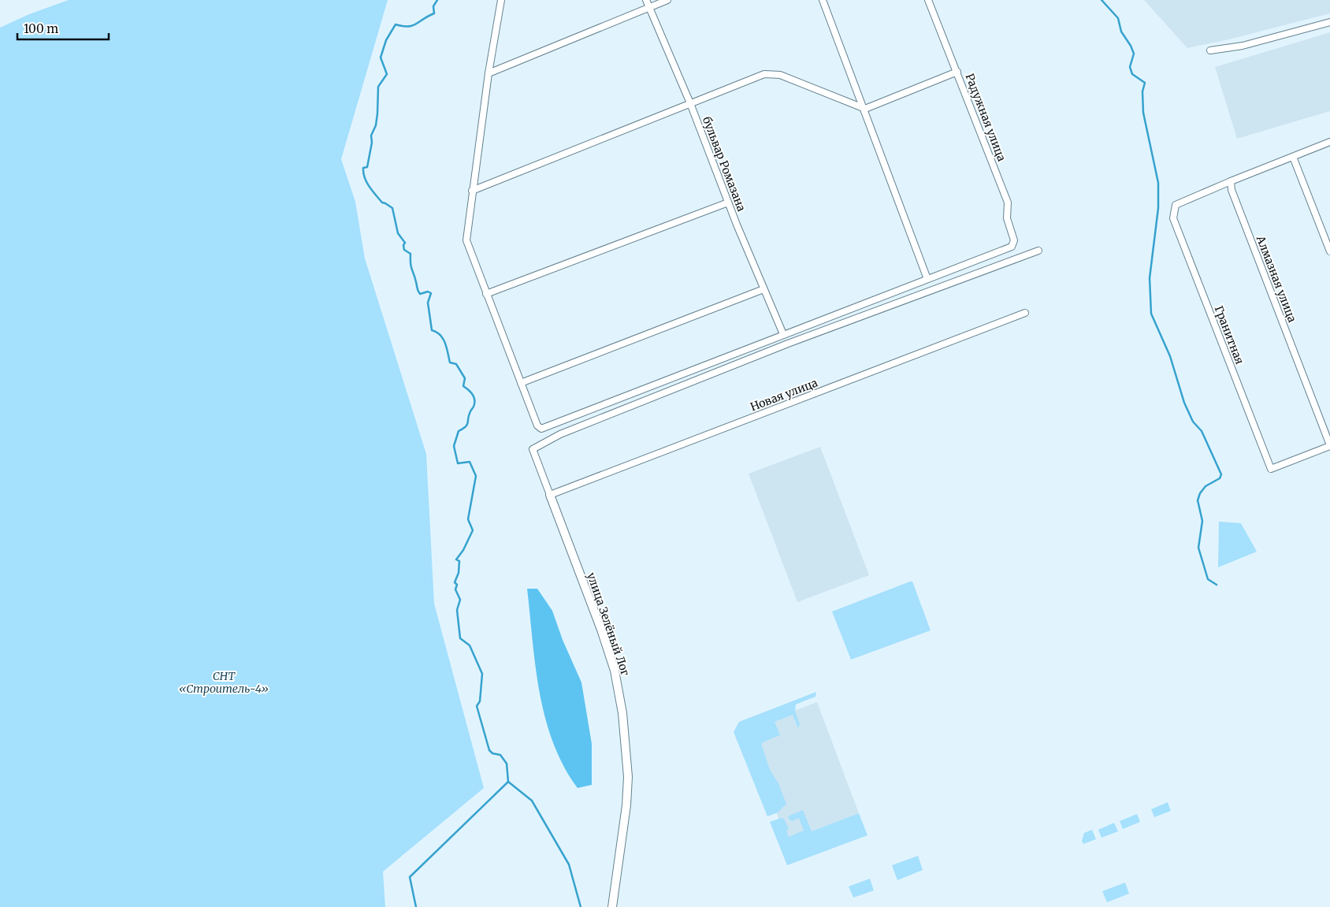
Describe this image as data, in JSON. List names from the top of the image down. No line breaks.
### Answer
{"streets":{"street":["Радужная улица","бульвар Ромазана","Алмазная улица","Гранитная","Новая улица","улица Зелёный Лог"]},"crossings":[["Алмазная улица","Гранитная"],["Новая улица","улица Зелёный Лог"]],"parks":["СНТ «Строитель-4»"],"scale_bar":"100 m"}
